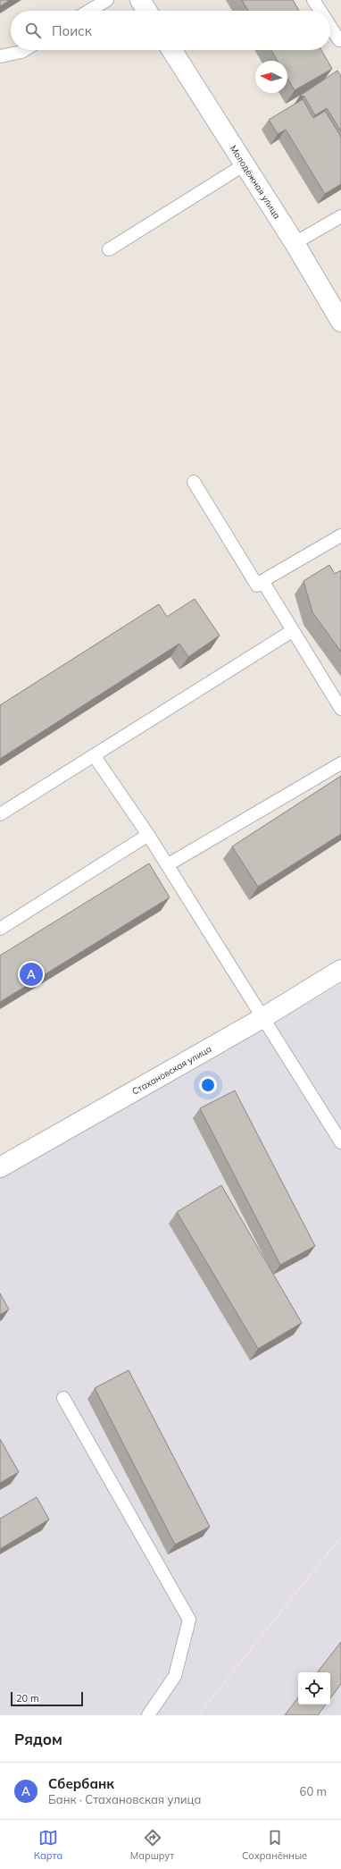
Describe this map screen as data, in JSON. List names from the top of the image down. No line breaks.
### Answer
{"streets":{"street":["Молодёжная улица","Стахановская улица"]},"scale_bar":"20 m","north":"left","page":{"search":"Поиск","pins":"A","scale":"20 m","heading":"Рядом","list":[{"mark":"A","name":"Сбербанк","note":"Банк · Стахановская улица","value":"60 m"}],"nav":["Карта","Маршрут","Сохранённые"]}}
